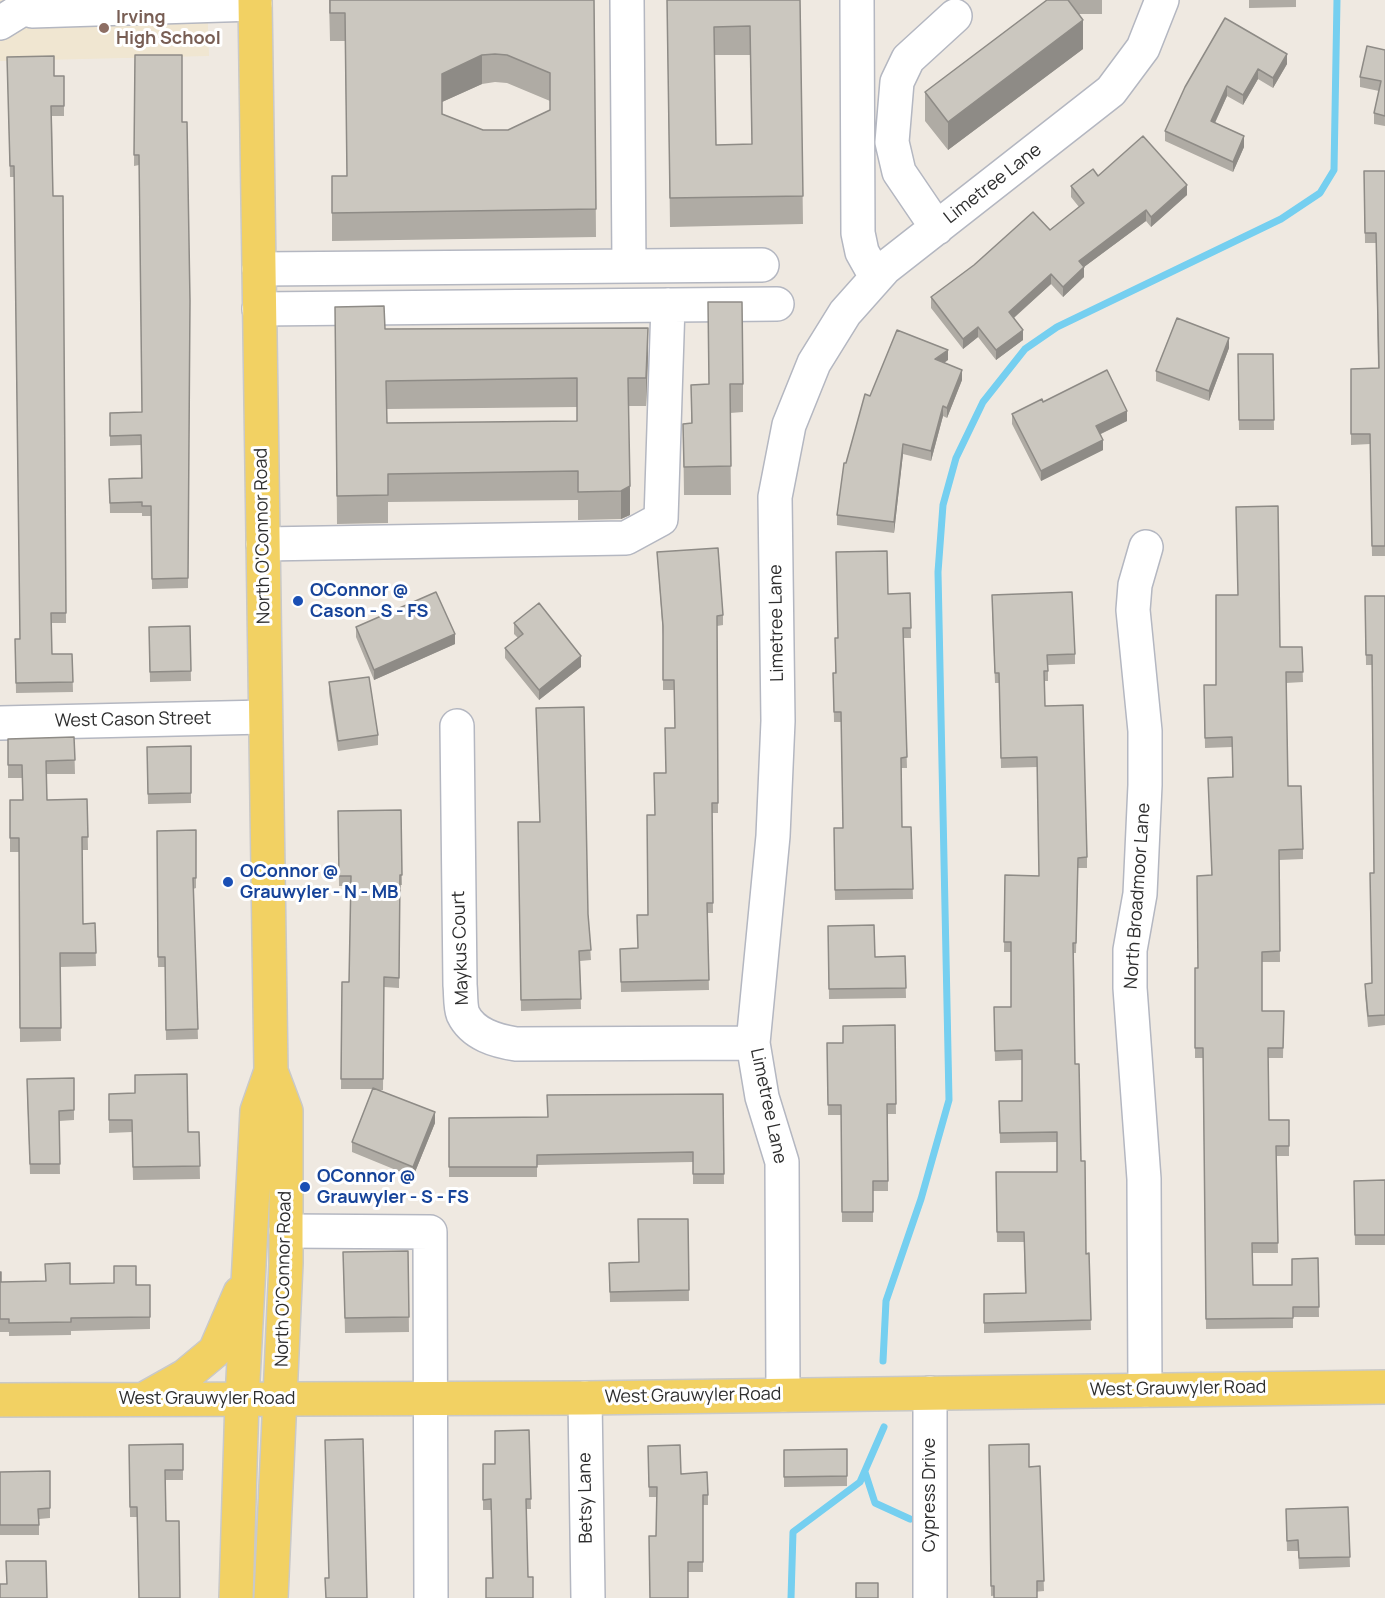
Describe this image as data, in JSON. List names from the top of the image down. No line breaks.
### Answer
{"streets":{"main road":["North O'Connor Road","West Grauwyler Road"],"street":["Limetree Lane","West Cason Street","North Broadmoor Lane","Maykus Court","Cypress Drive","Betsy Lane"]},"crossings":[["Limetree Lane","Maykus Court"],["Limetree Lane","West Grauwyler Road"],["North O'Connor Road","West Cason Street"],["North O'Connor Road","West Grauwyler Road"],["North Broadmoor Lane","West Grauwyler Road"],["West Grauwyler Road","Cypress Drive"],["West Grauwyler Road","Betsy Lane"]],"places":["Irving High School","OConnor @ Cason - S - FS","OConnor @ Grauwyler - N - MB","OConnor @ Grauwyler - S - FS"]}
